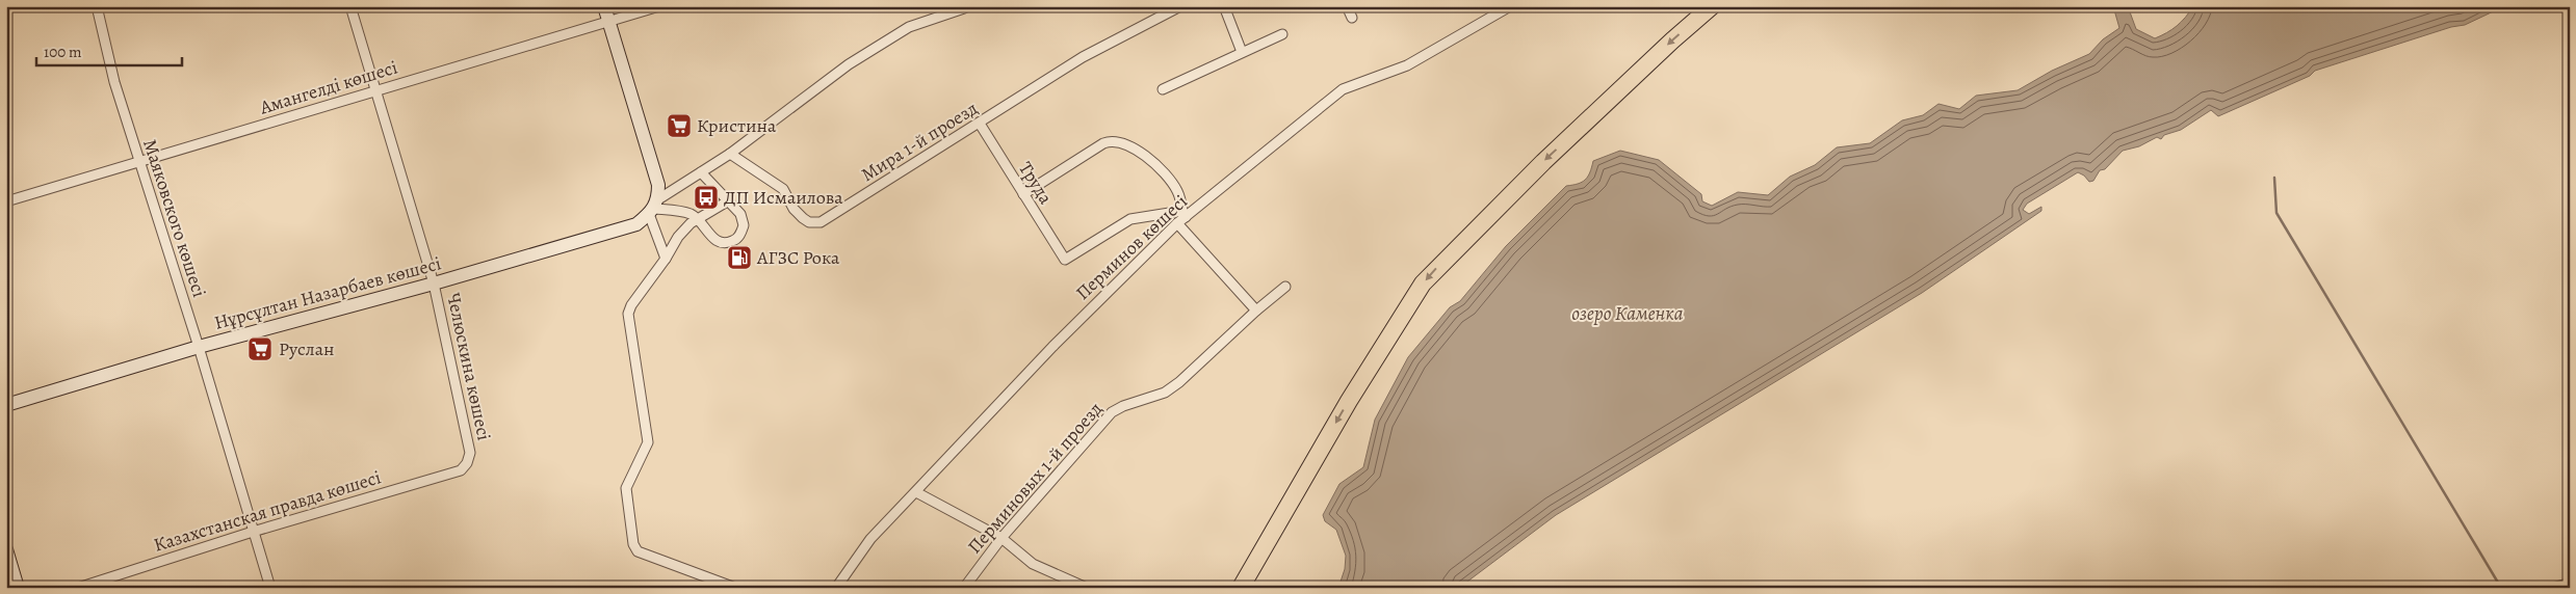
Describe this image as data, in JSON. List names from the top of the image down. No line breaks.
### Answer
{"streets":{"street":["Амангелді көшесі","Мира 1-й проезд","Труда","Маяковского көшесі","Перминов көшесі","Нұрсұлтан Назарбаев көшесі","Челюскина көшесі","Перминовых 1-й проезд","Казахстанская правда көшесі"]},"crossings":[["Амангелді көшесі","Маяковского көшесі"],["Амангелді көшесі","Челюскина көшесі"],["Мира 1-й проезд","Труда"],["Мира 1-й проезд","Нұрсұлтан Назарбаев көшесі"],["Труда","Перминов көшесі"],["Маяковского көшесі","Нұрсұлтан Назарбаев көшесі"],["Маяковского көшесі","Казахстанская правда көшесі"],["Нұрсұлтан Назарбаев көшесі","Челюскина көшесі"],["Челюскина көшесі","Казахстанская правда көшесі"]],"water":["озеро Каменка"],"places":{"supermarket":["Кристина","Руслан"],"bus stop":["ДП Исмаилова"],"fuel station":["АГЗС Рока"]},"scale_bar":"100 m"}
